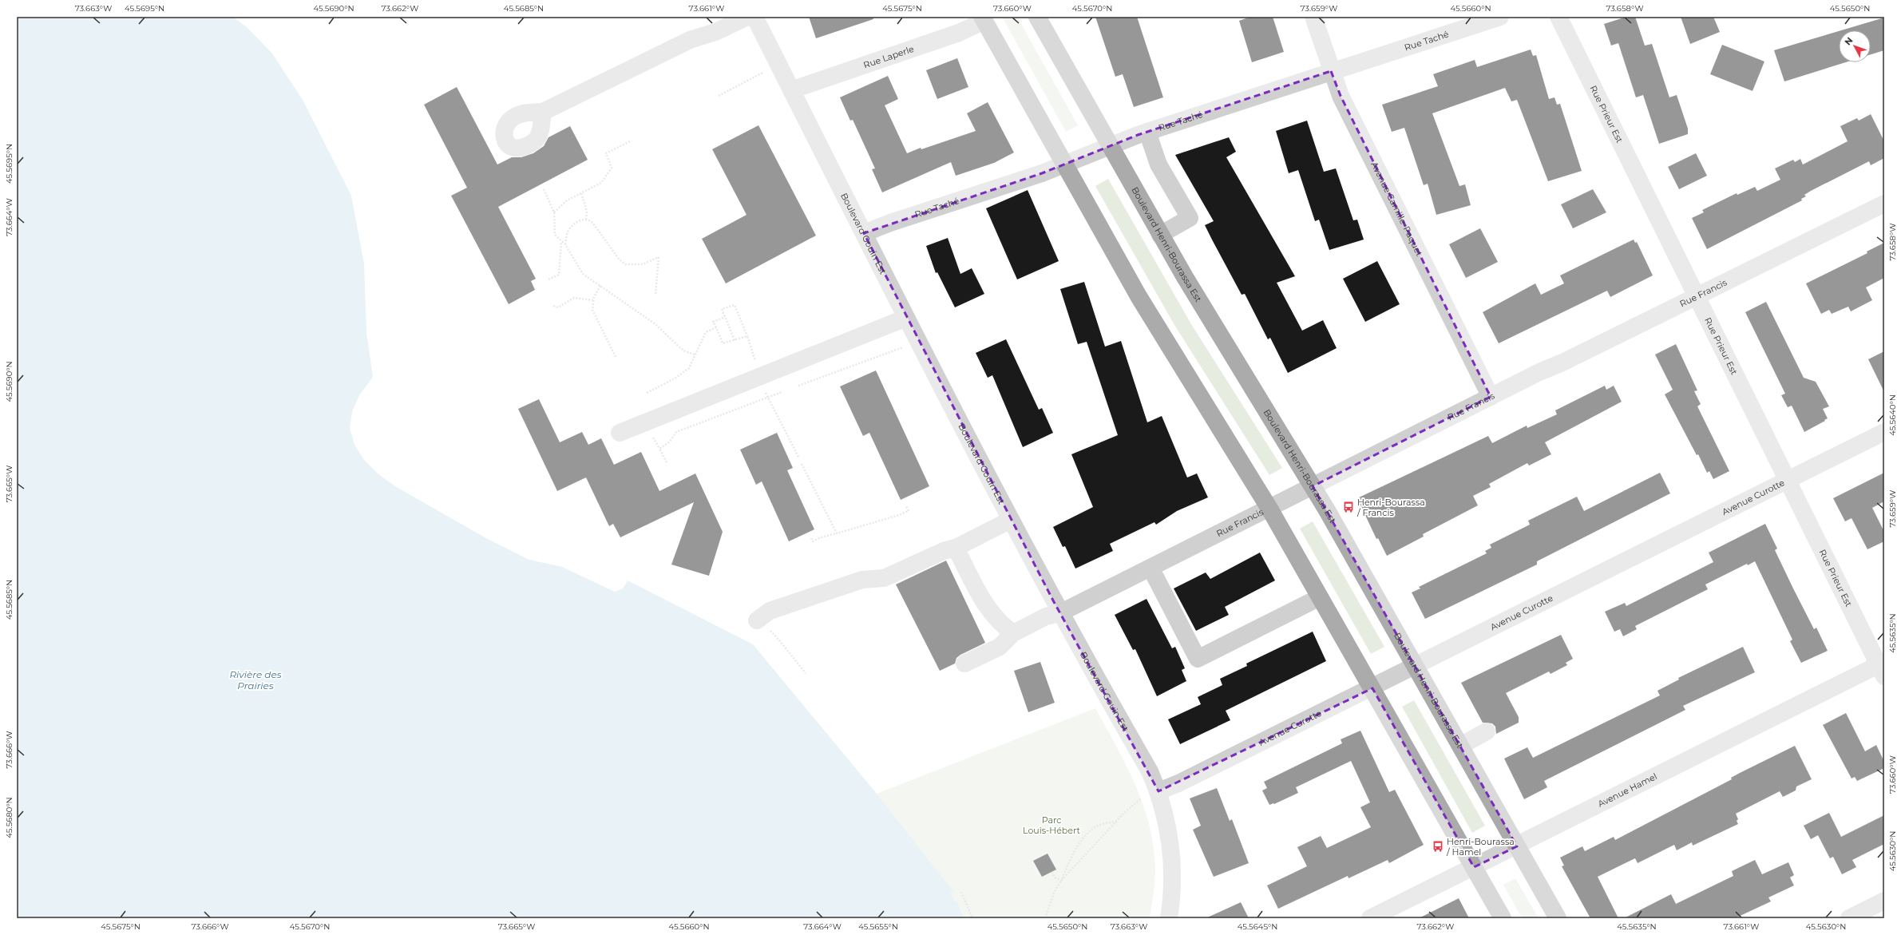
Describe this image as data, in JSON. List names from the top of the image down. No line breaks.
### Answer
{"streets":{"main road":["Boulevard Henri-Bourassa Est"],"street":["Rue Taché","Rue Laperle","Rue Prieur Est","Avenue Camille-Paquet","Boulevard Gouin Est","Rue Francis","Avenue Curotte","Avenue Hamel"]},"crossings":[["Rue Taché","Avenue Camille-Paquet"],["Rue Taché","Boulevard Gouin Est"],["Rue Taché","Boulevard Henri-Bourassa Est"],["Rue Laperle","Boulevard Gouin Est"],["Rue Prieur Est","Rue Francis"],["Rue Prieur Est","Avenue Curotte"],["Rue Prieur Est","Avenue Hamel"],["Avenue Camille-Paquet","Rue Francis"],["Boulevard Gouin Est","Rue Francis"],["Boulevard Gouin Est","Avenue Curotte"],["Boulevard Henri-Bourassa Est","Rue Francis"],["Boulevard Henri-Bourassa Est","Avenue Curotte"],["Boulevard Henri-Bourassa Est","Avenue Hamel"]],"water":["Rivière des Prairies"],"parks":["Parc Louis-Hébert"],"places":{"bus stop":["Henri-Bourassa / Francis","Henri-Bourassa / Hamel"]},"north":"top left","coordinates":["73.663°W","45.5695°N","45.5690°N","73.662°W","45.5685°N","73.661°W","45.5675°N","73.660°W","45.5670°N","73.659°W","45.5660°N","73.658°W","45.5650°N","73.664°W","45.5640°N","73.665°W","45.5635°N","73.666°W","45.5680°N","45.5630°N","45.5655°N","45.5645°N"]}
